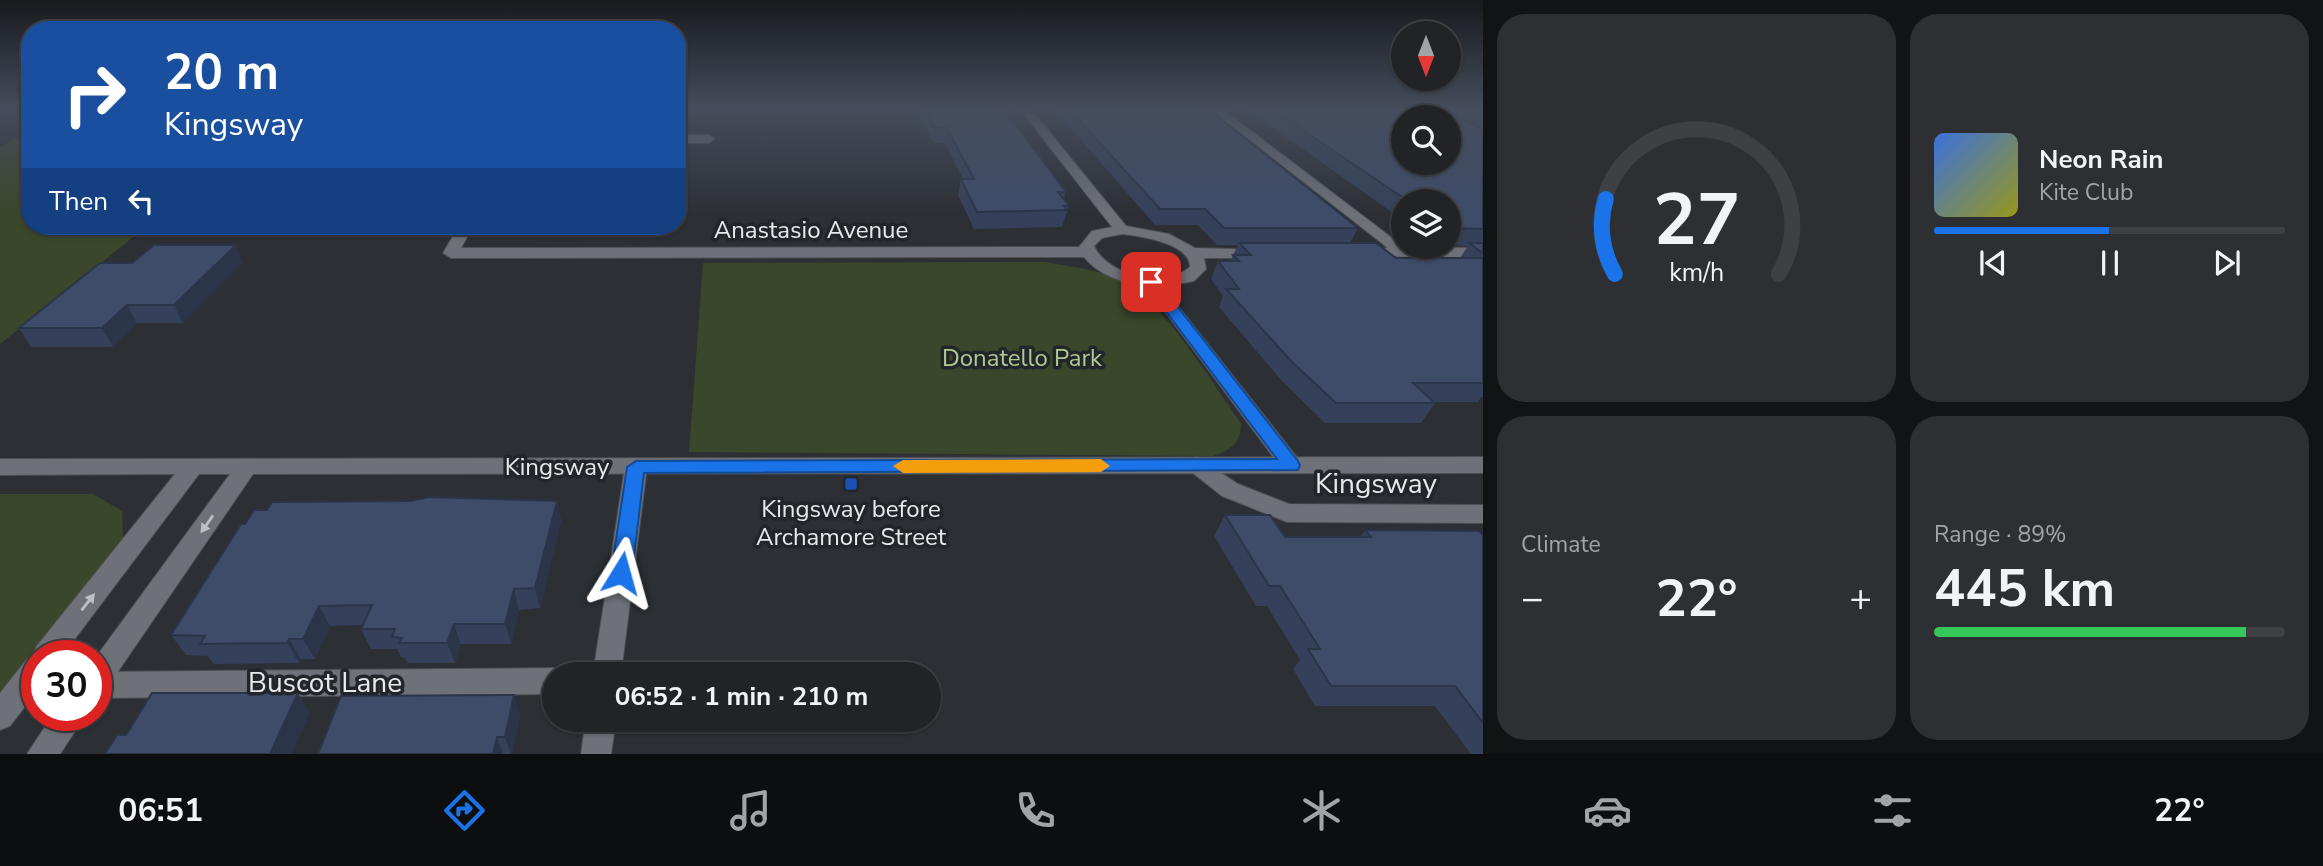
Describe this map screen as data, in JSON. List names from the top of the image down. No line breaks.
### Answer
{"streets":{"street":["Anastasio Avenue","Kingsway","Buscot Lane"]},"parks":["Donatello Park"],"places":{"transit":["Kingsway before Archamore Street"]},"north":"bottom","page":{"turn":["20 m","Kingsway"],"song":["Neon Rain","Kite Club"],"then":"Then","tile":["Climate",["Range · 89%","445 km"]],"heat":["−","22°","+"],"limit":"30","trip":"06:52 · 1 min · 210 m","tabs":["06:51","22°"],"gauge":["27","km/h"]}}
